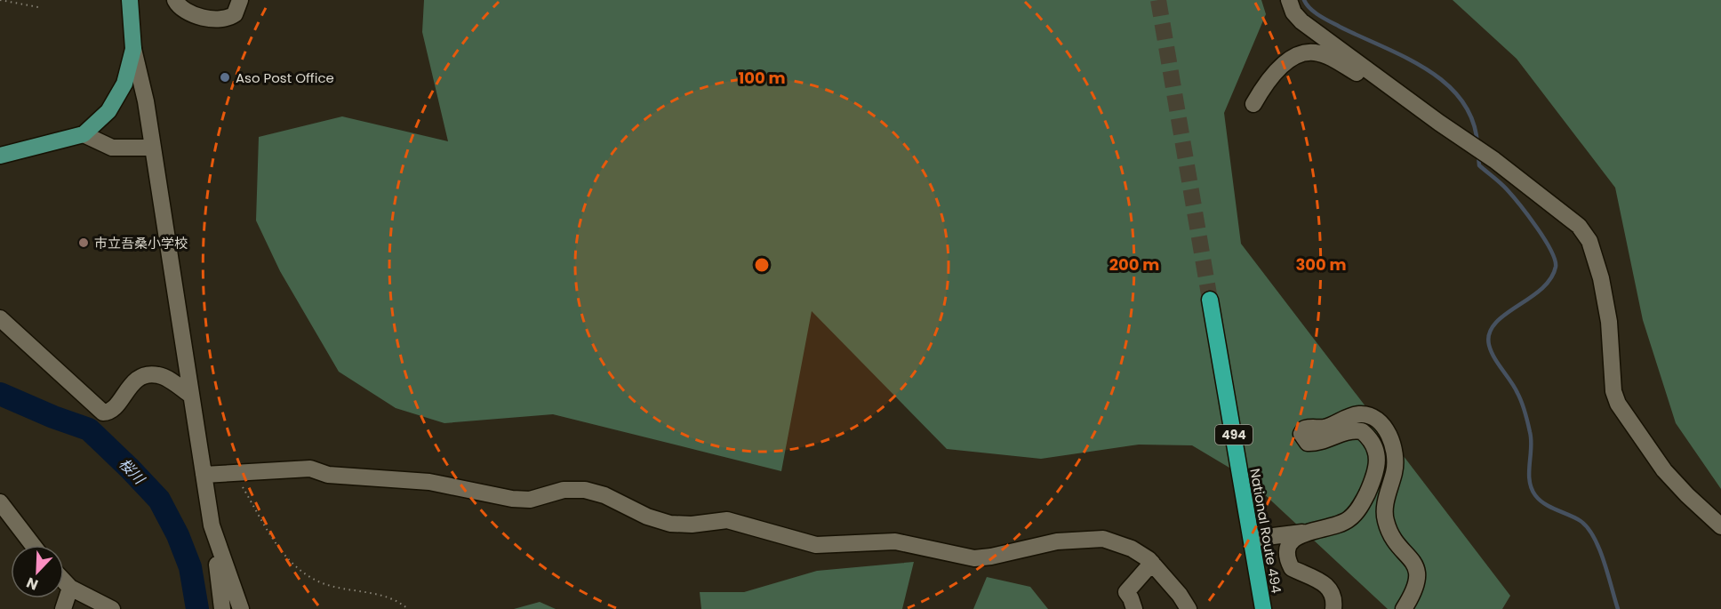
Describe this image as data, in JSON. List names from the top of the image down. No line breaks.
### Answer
{"streets":{"highway":["494","National Route 494"]},"water":["桜川"],"places":["Aso Post Office","市立吾桑小学校"],"north":"bottom left","rings":["100 m","200 m","300 m"]}
